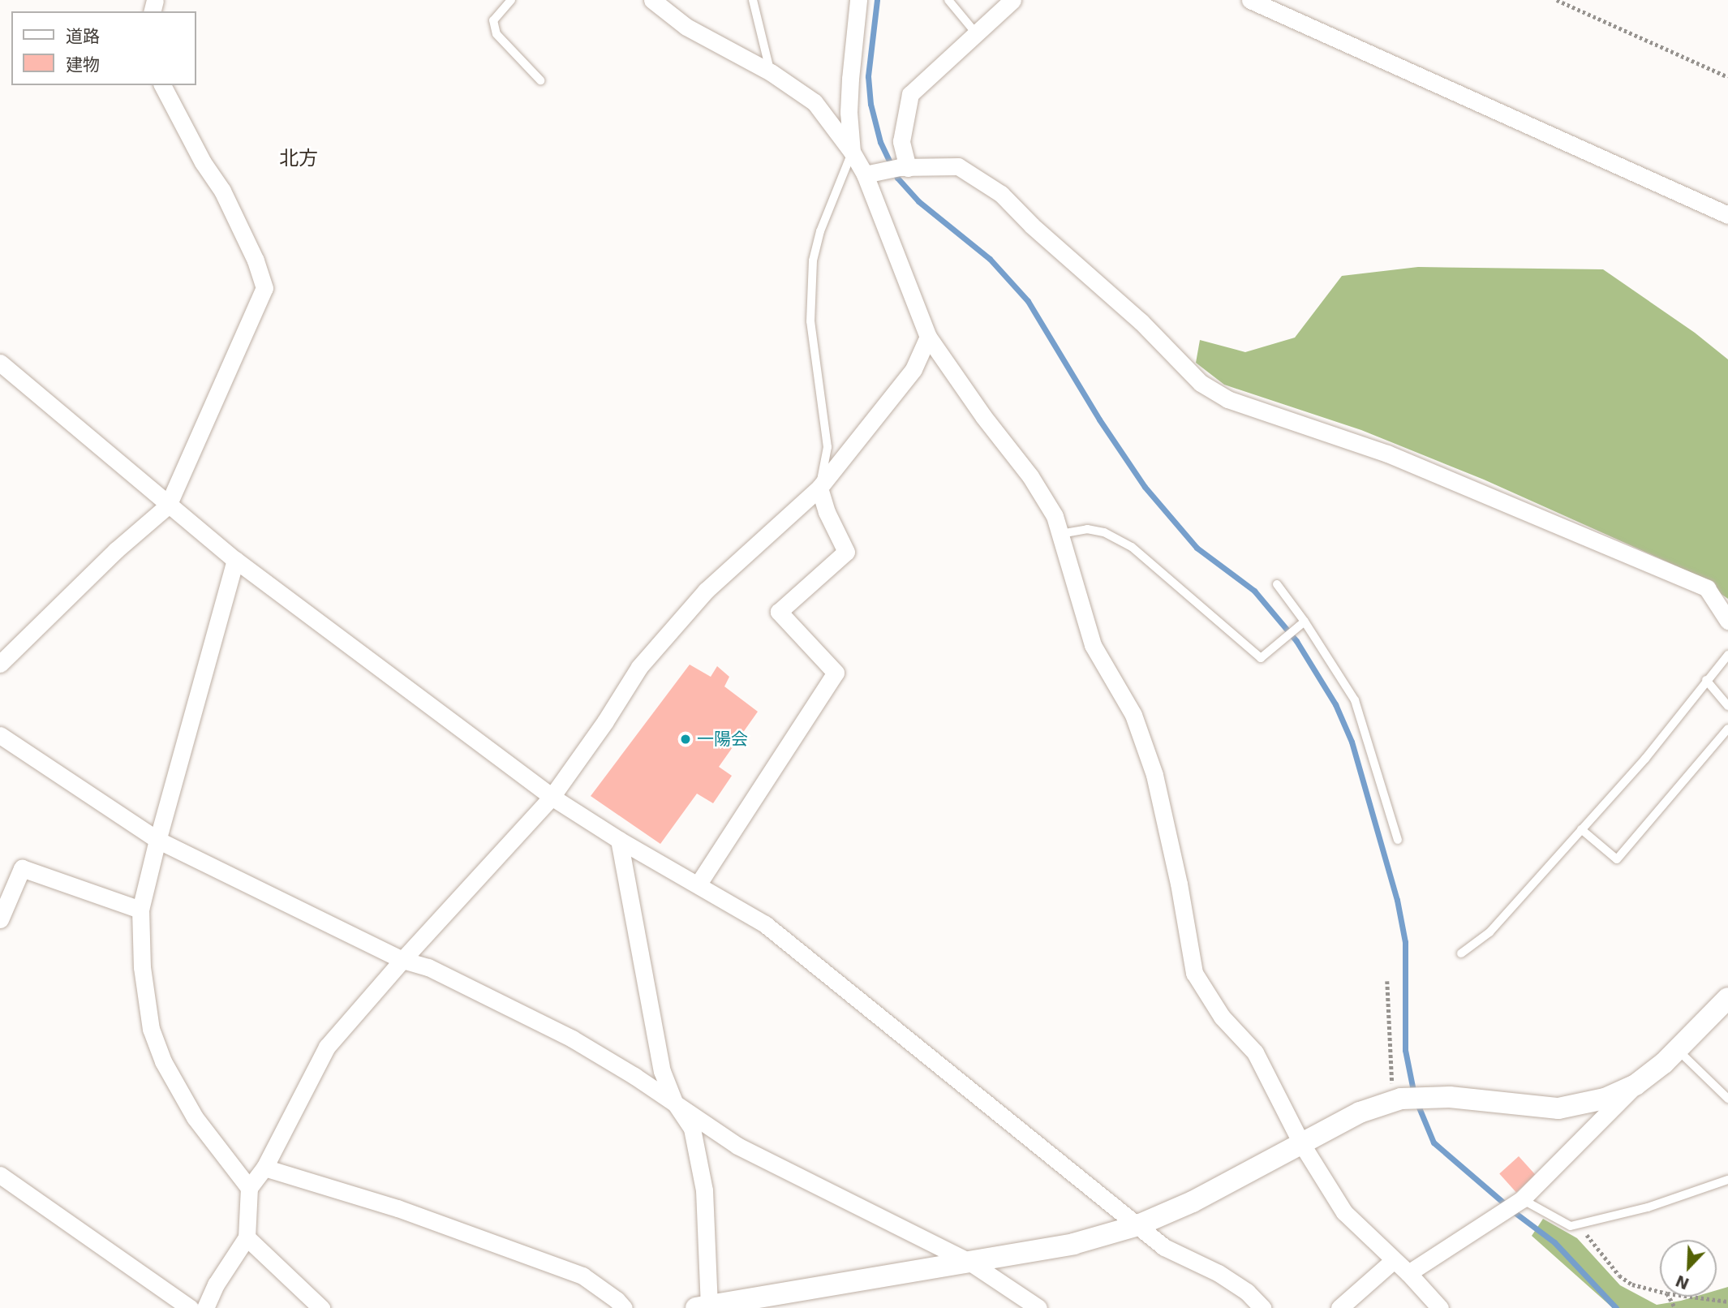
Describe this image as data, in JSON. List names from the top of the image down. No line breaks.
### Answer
{"districts":["北方"],"places":["一陽会"],"legend":["道路","建物"],"north":"bottom left"}
